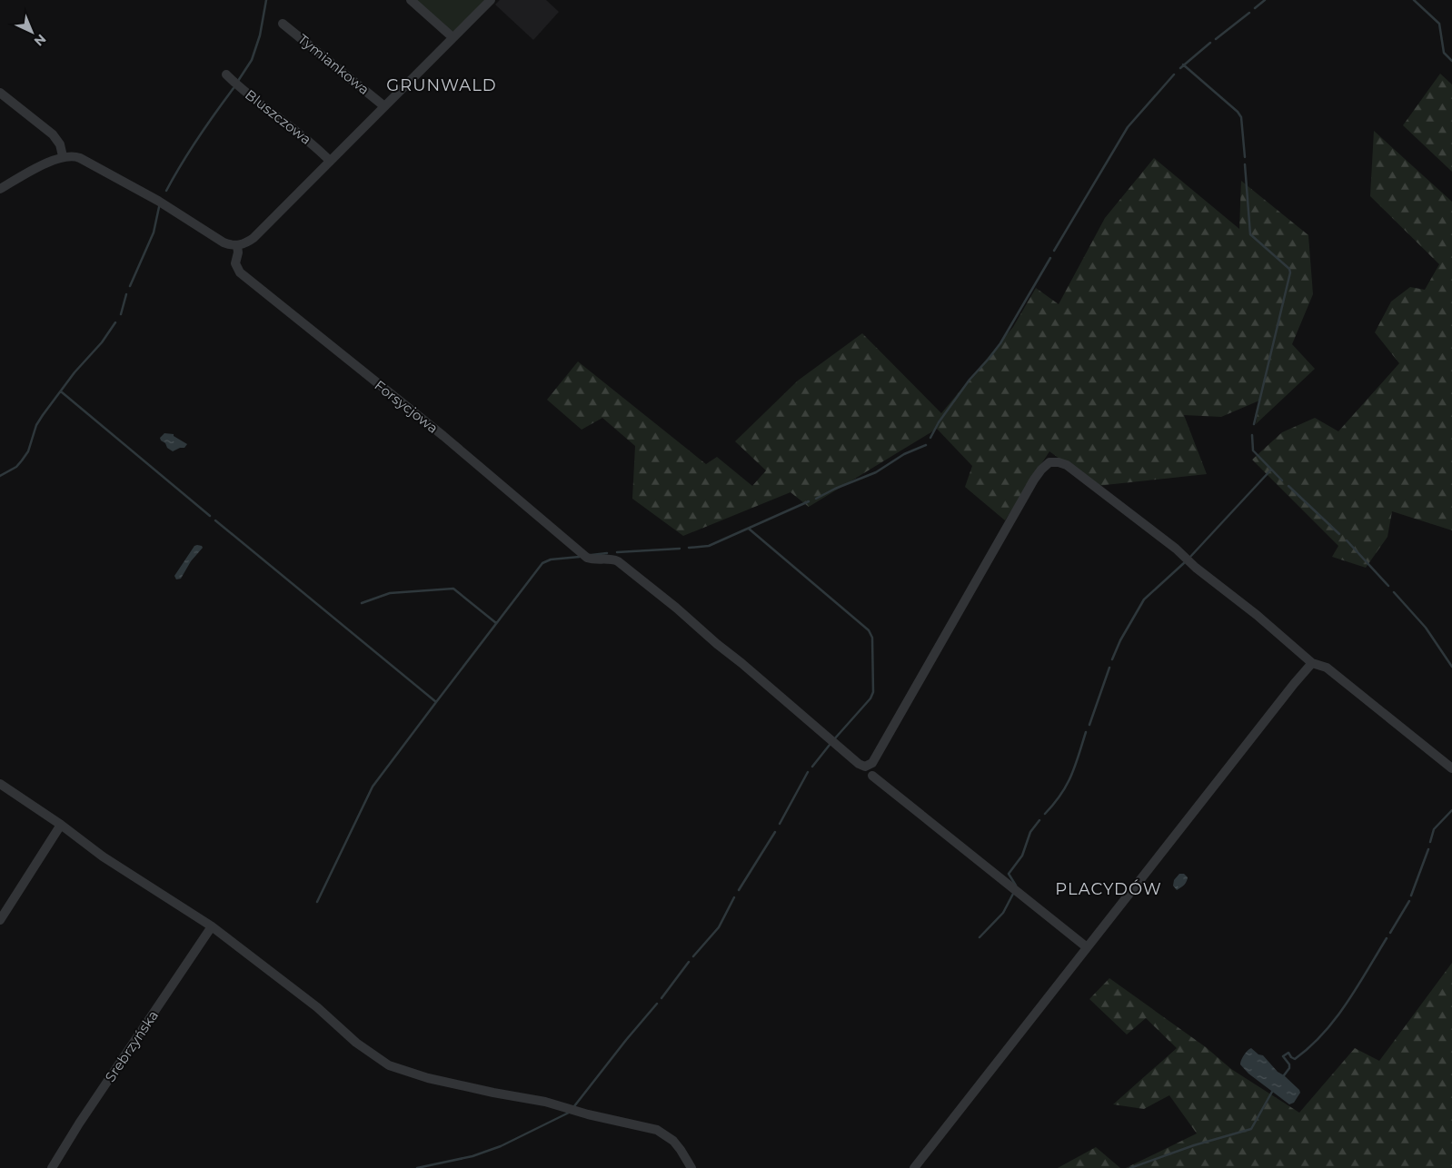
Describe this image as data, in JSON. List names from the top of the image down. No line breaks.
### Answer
{"streets":{"street":["Tymiankowa","Bluszczowa","Forsycjowa","Srebrzyńska"]},"districts":["GRUNWALD","PLACYDÓW"],"north":"bottom right"}
